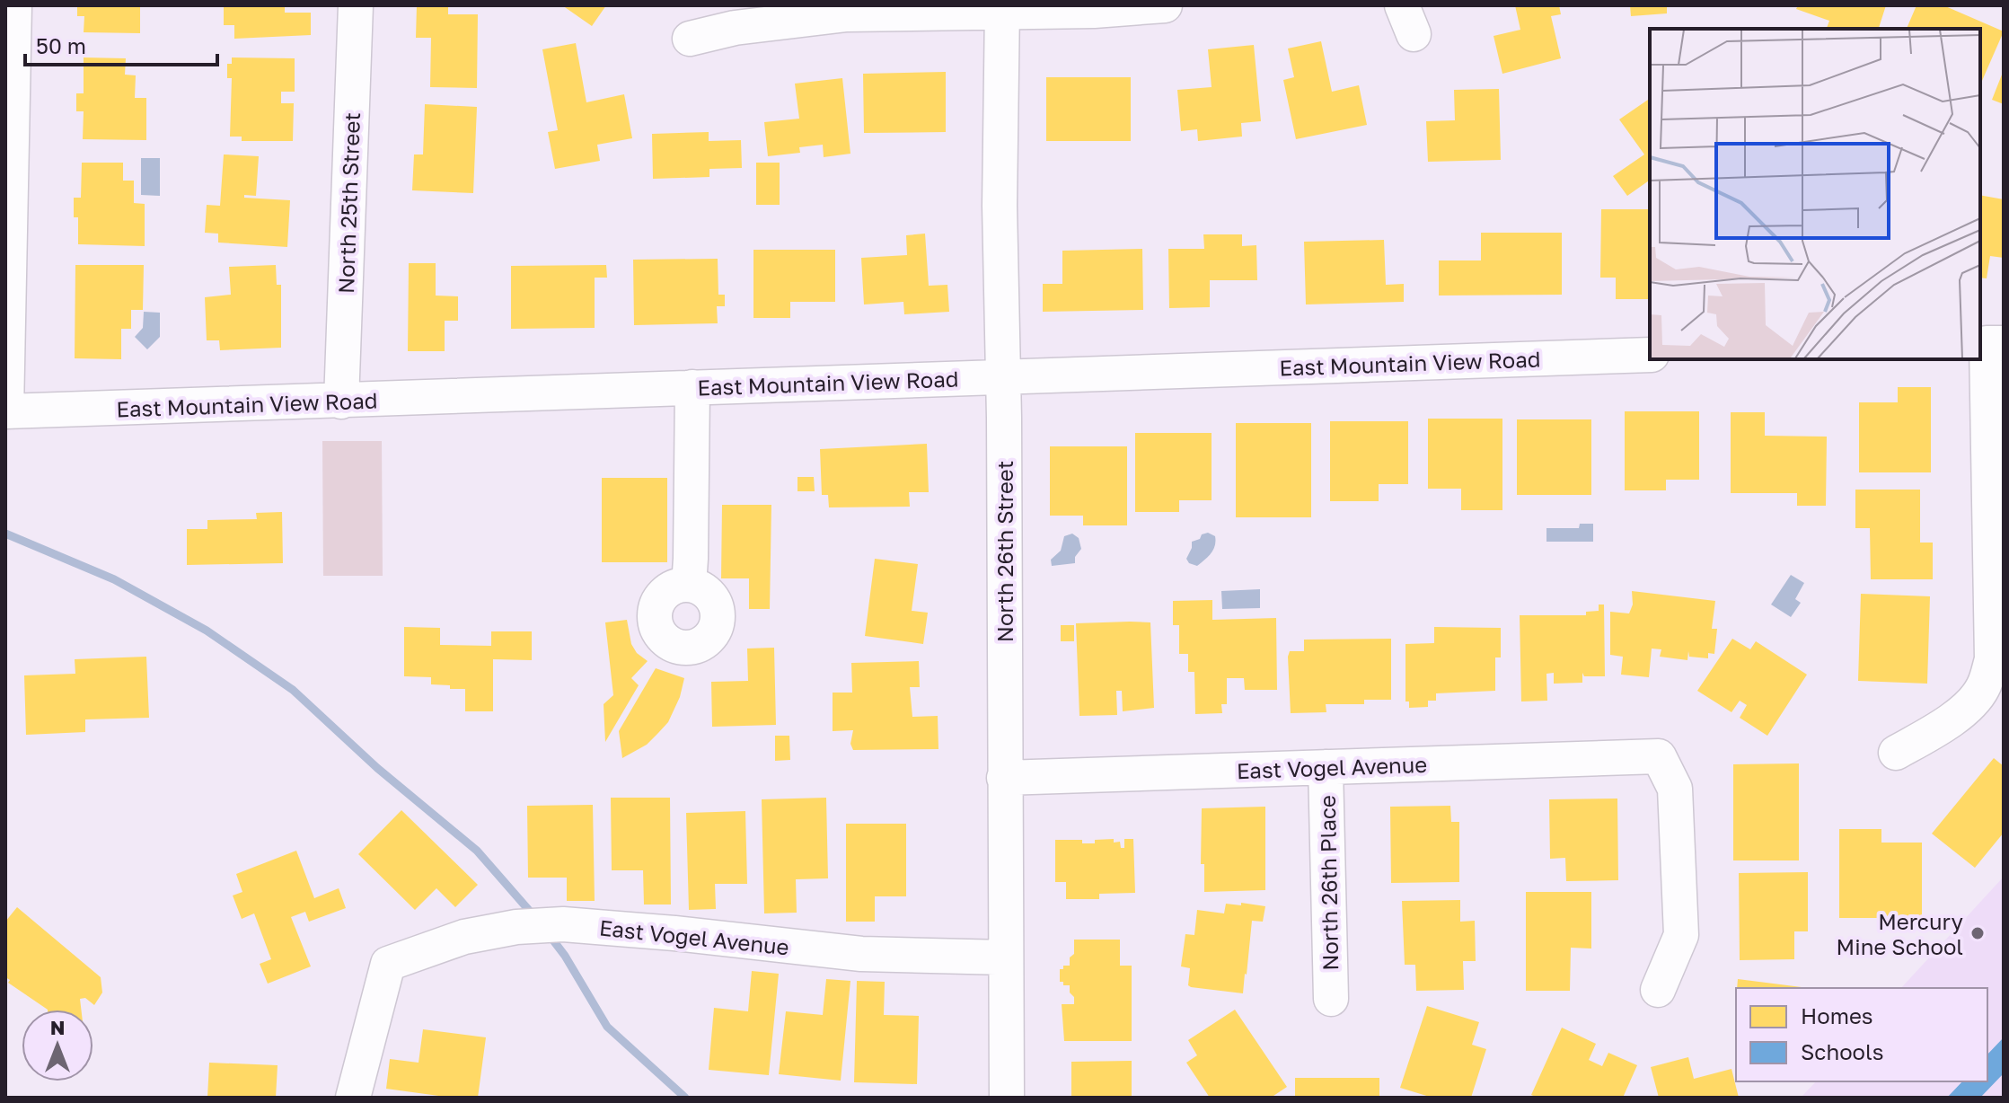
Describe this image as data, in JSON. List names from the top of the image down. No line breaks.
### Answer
{"streets":{"street":["North 25th Street","East Mountain View Road","North 26th Street","East Vogel Avenue","North 26th Place"]},"crossings":[["North 25th Street","East Mountain View Road"],["East Mountain View Road","North 26th Street"],["North 26th Street","East Vogel Avenue"],["East Vogel Avenue","North 26th Place"]],"places":["Mercury Mine School"],"legend":["Homes","Schools"],"scale_bar":"50 m","north":"top"}
